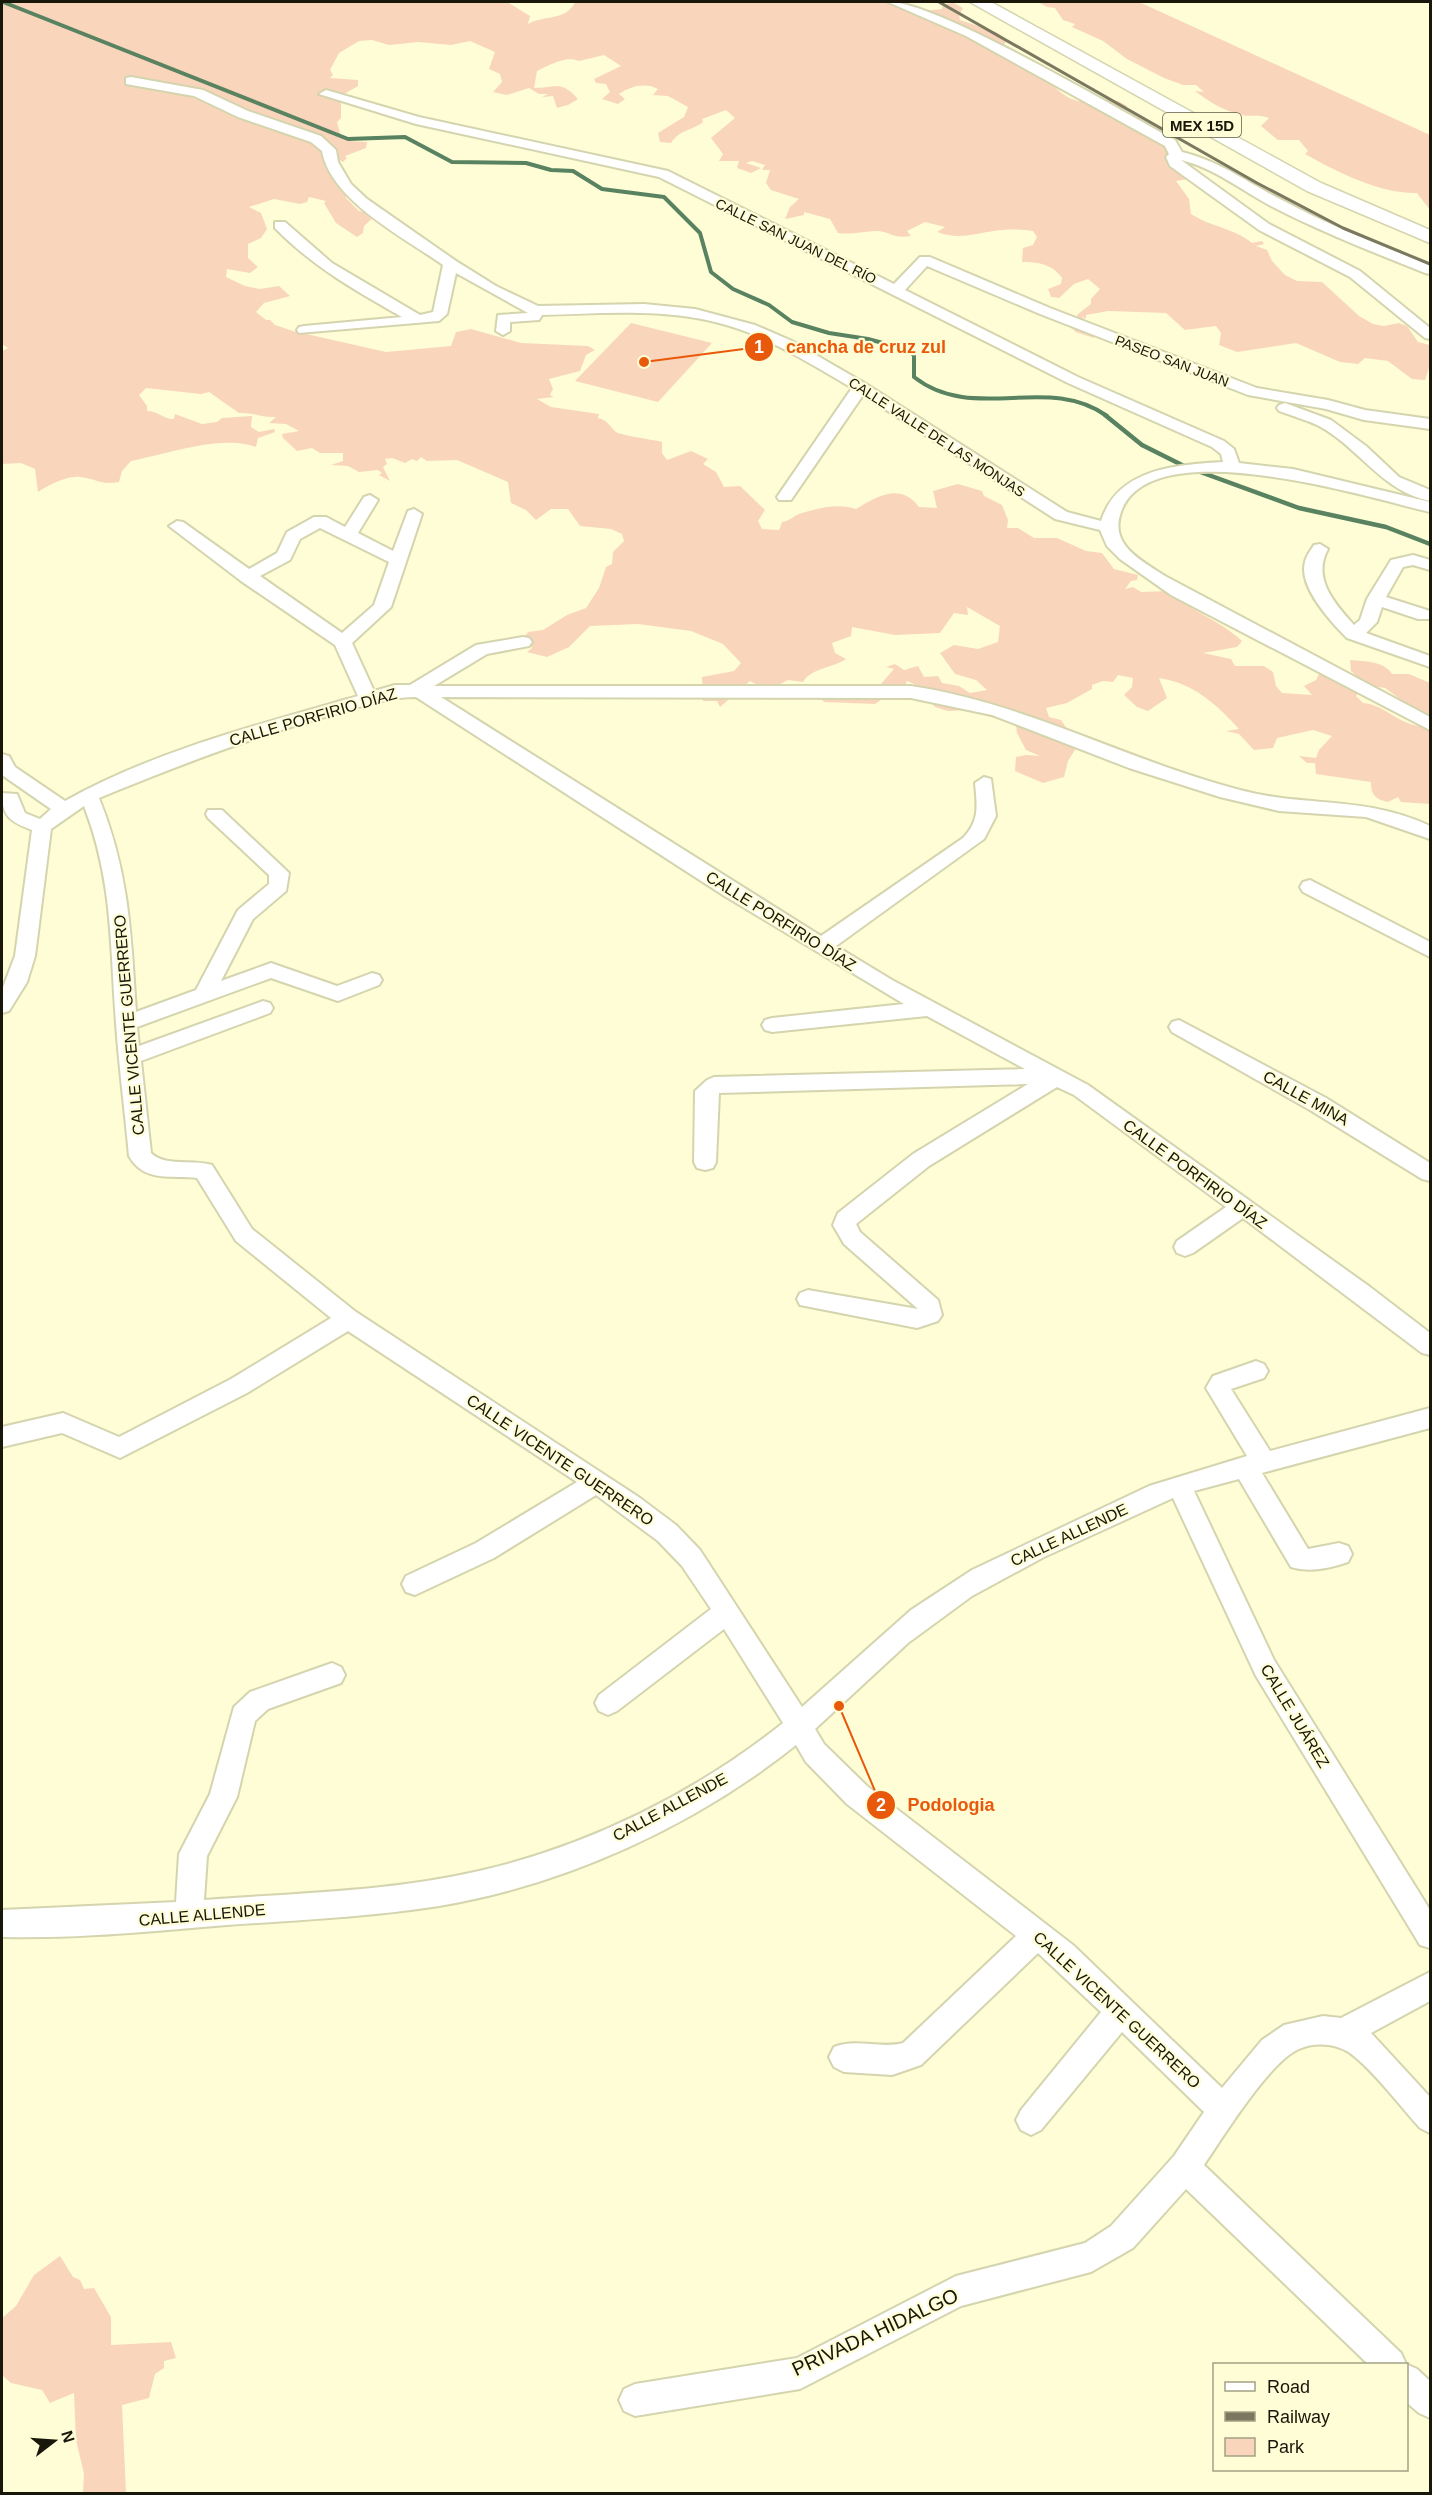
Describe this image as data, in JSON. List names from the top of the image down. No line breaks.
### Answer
{"streets":{"highway":["MEX 15D"],"street":["CALLE SAN JUAN DEL RÍO","PASEO SAN JUAN","CALLE VALLE DE LAS MONJAS","CALLE PORFIRIO DÍAZ","CALLE VICENTE GUERRERO","CALLE MINA","CALLE ALLENDE","CALLE JUÁREZ","PRIVADA HIDALGO"]},"crossings":[["CALLE SAN JUAN DEL RÍO","PASEO SAN JUAN"],["CALLE PORFIRIO DÍAZ","CALLE VICENTE GUERRERO"],["CALLE VICENTE GUERRERO","CALLE ALLENDE"],["CALLE VICENTE GUERRERO","PRIVADA HIDALGO"],["CALLE ALLENDE","CALLE JUÁREZ"]],"places":["cancha de cruz zul","Podologia"],"legend":["Road","Railway","Park"],"north":"right"}
